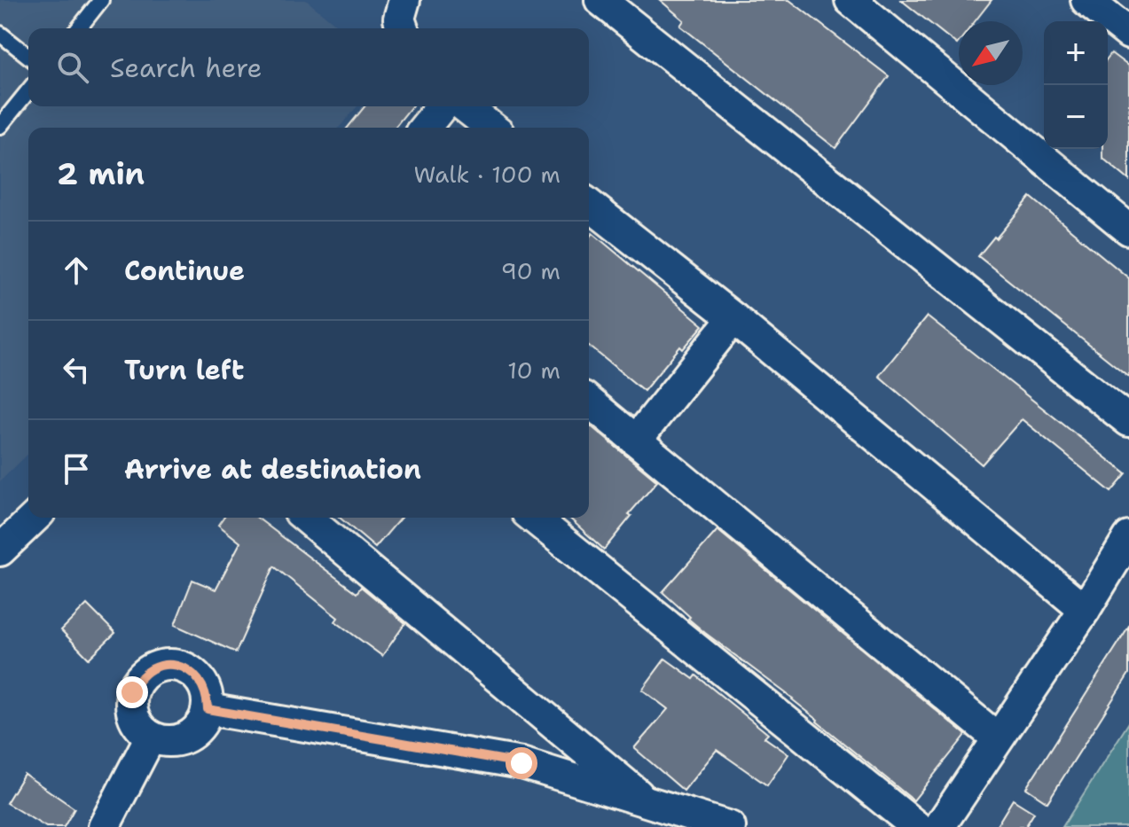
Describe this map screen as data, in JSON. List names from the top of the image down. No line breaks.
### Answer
{"north":"bottom left","page":{"map_buttons":["+","−"],"search":"Search here","heading":["2 min","Walk · 100 m"],"list":[["Continue","90 m"],["Turn left","10 m"],"Arrive at destination"]}}
